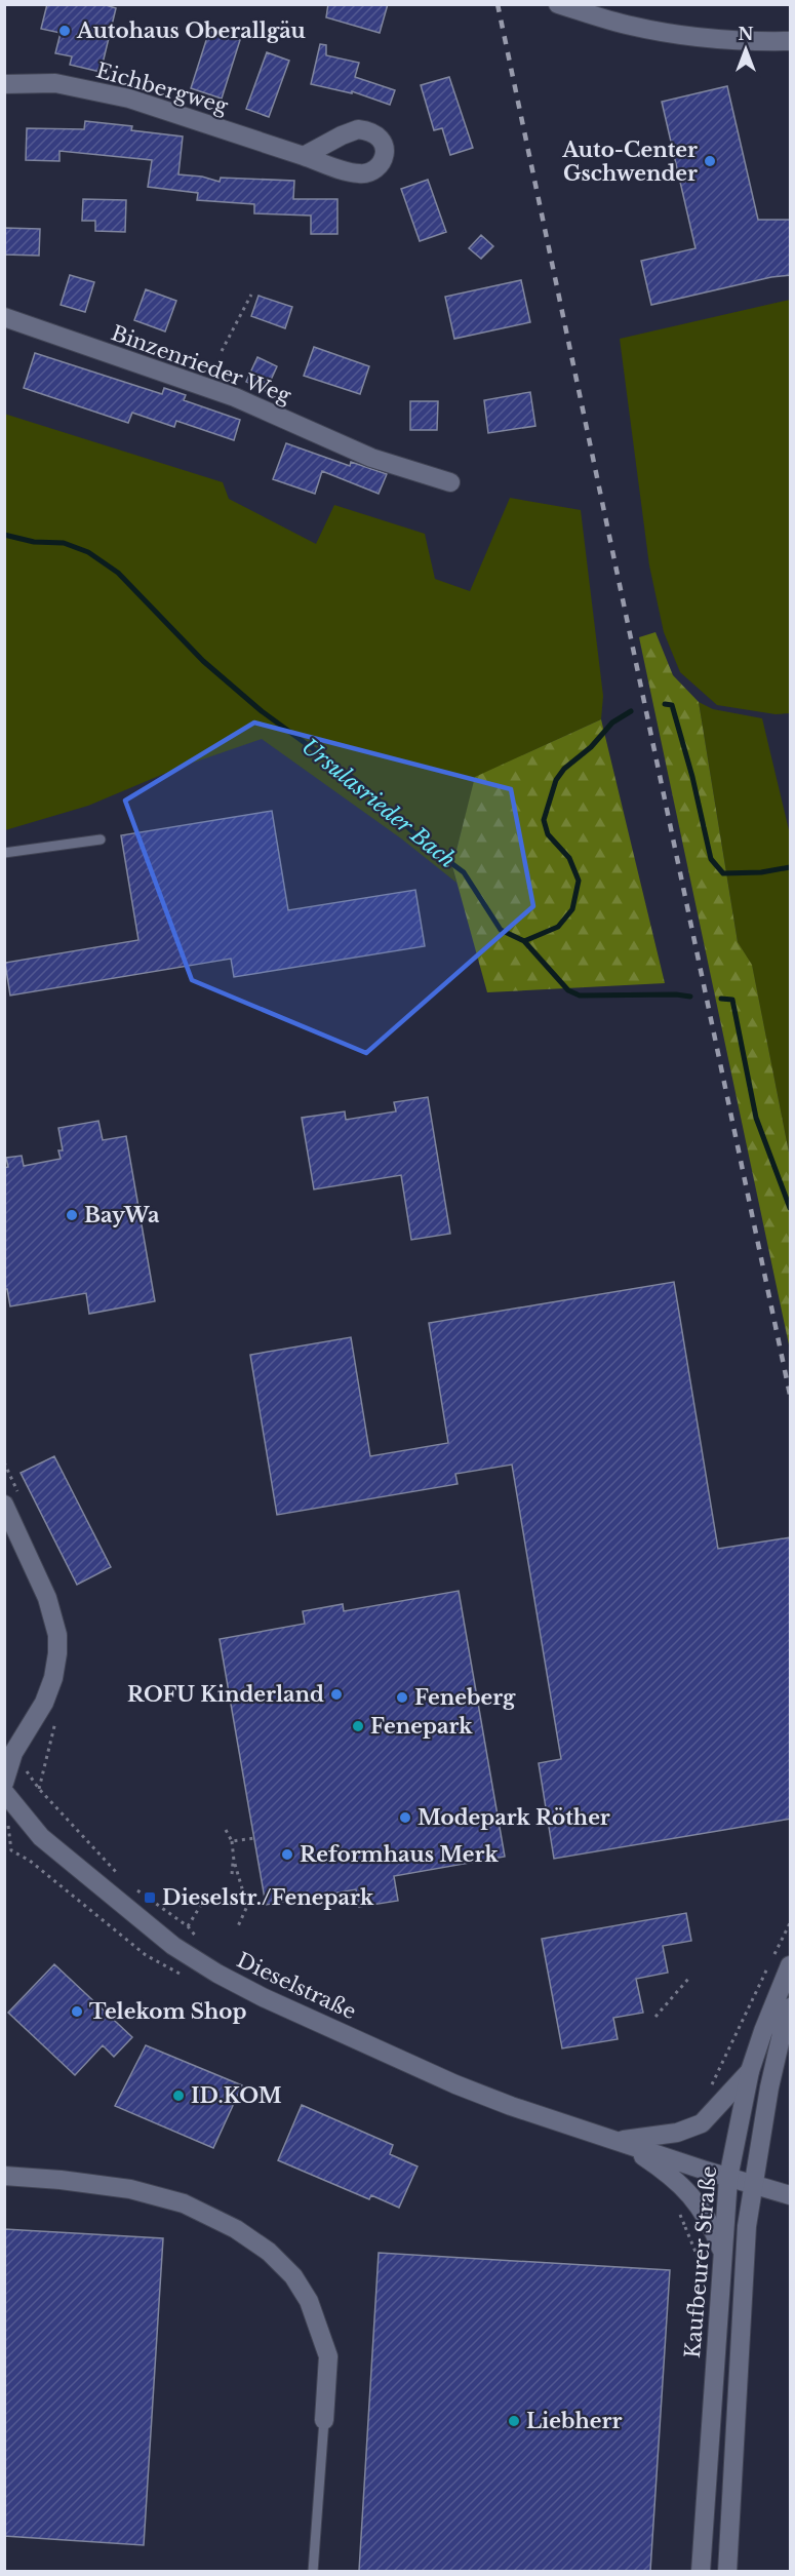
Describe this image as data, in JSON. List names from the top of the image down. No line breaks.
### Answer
{"streets":{"street":["Eichbergweg","Binzenrieder Weg","Dieselstraße","Kaufbeurer Straße"]},"crossings":[["Dieselstraße","Kaufbeurer Straße"]],"water":["Ursulasrieder Bach"],"places":{"other":["Autohaus Oberallgäu","Auto-Center Gschwender","BayWa","ROFU Kinderland","Feneberg","Fenepark","Modepark Röther","Reformhaus Merk","Telekom Shop","ID.KOM","Liebherr"],"transit":["Dieselstr./Fenepark"]},"north":"top"}
